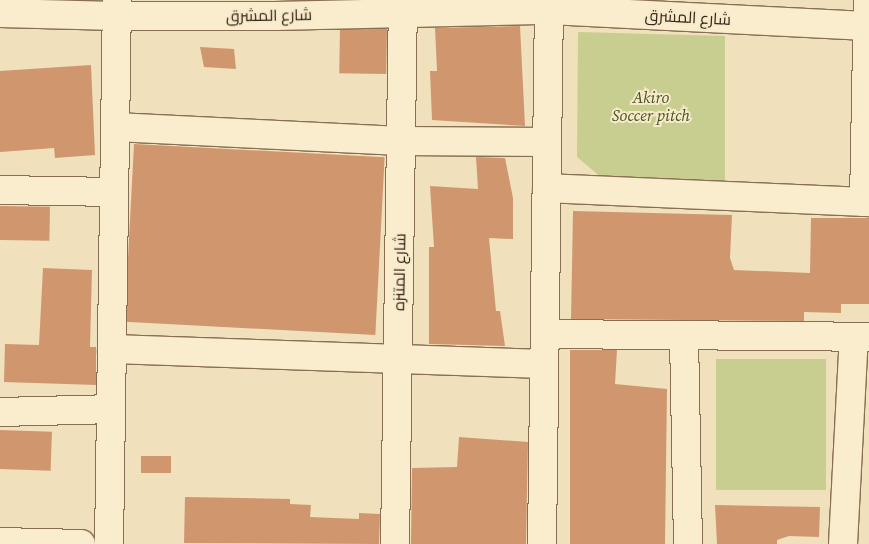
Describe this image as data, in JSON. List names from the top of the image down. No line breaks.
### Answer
{"streets":{"street":["شارع المشرق","شارع المتنزه"]},"crossings":[["شارع المشرق","شارع المتنزه"]],"parks":["Akiro Soccer pitch"]}
